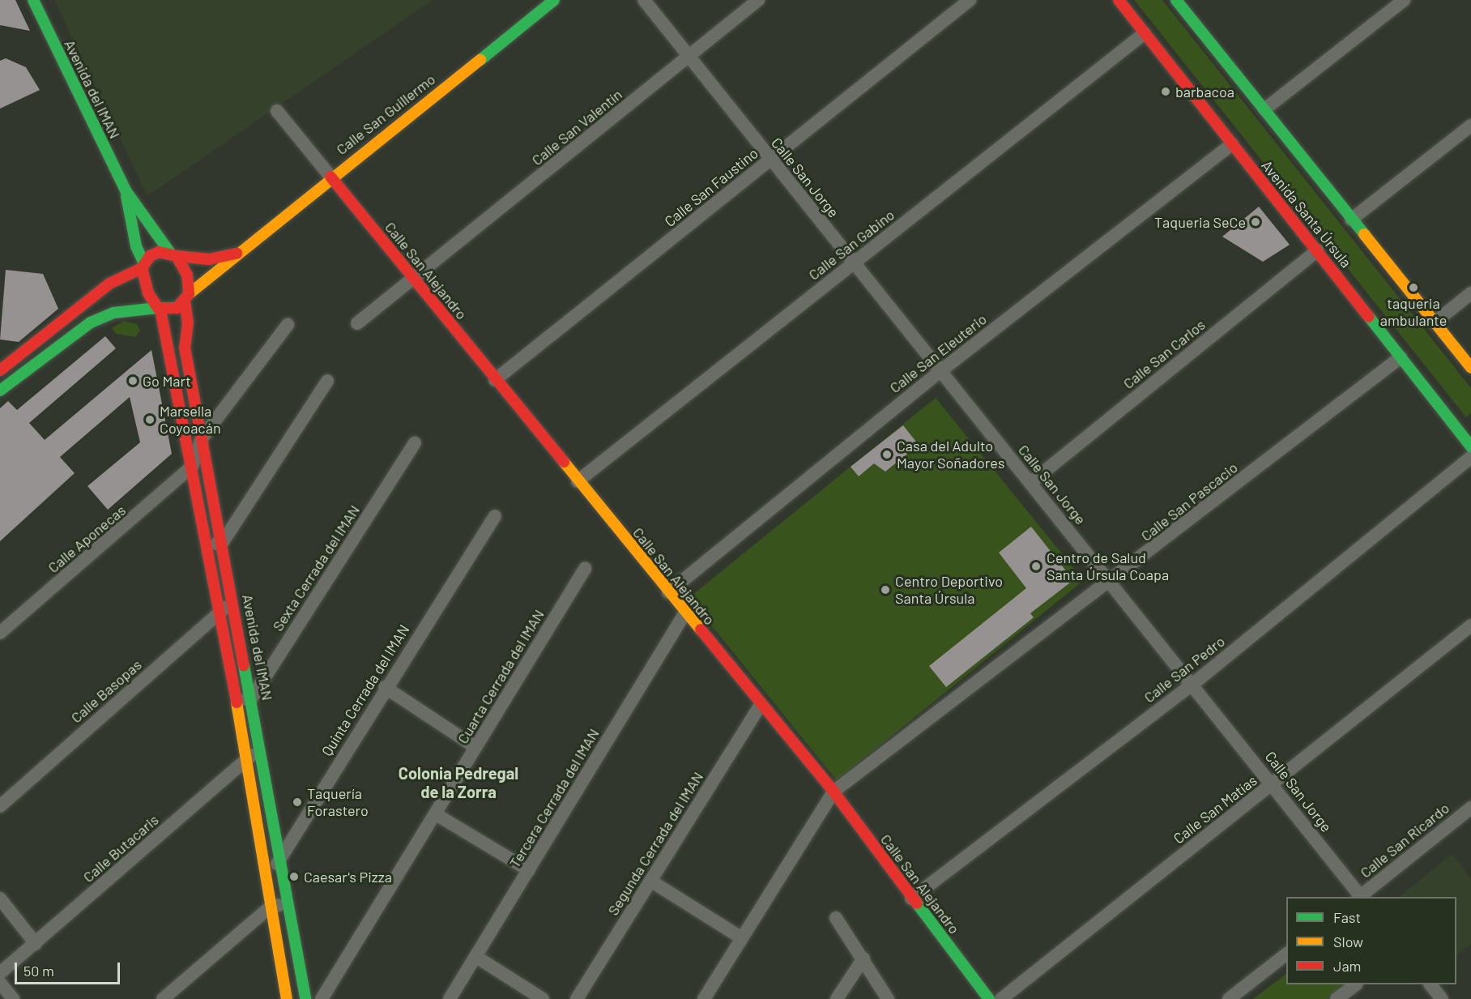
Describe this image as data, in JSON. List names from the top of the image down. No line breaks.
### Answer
{"streets":{"street":["Avenida del IMAN","Calle San Guillermo","Calle San Valentín","Calle San Jorge","Calle San Faustino","Avenida Santa Úrsula","Calle San Gabino","Calle San Alejandro","Calle San Eleuterio","Calle San Carlos","Calle San Pascacio","Calle Aponecas","Sexta Cerrada del IMAN","Calle San Pedro","Cuarta Cerrada del IMAN","Quinta Cerrada del IMAN","Calle Basopas","Tercera Cerrada del IMAN","Calle San Matías","Calle San Ricardo","Segunda Cerrada del IMAN","Calle Butacaris"]},"crossings":[["Avenida del IMAN","Calle San Guillermo"],["Avenida del IMAN","Calle Aponecas"],["Avenida del IMAN","Sexta Cerrada del IMAN"],["Avenida del IMAN","Quinta Cerrada del IMAN"],["Avenida del IMAN","Calle Basopas"],["Avenida del IMAN","Calle Butacaris"],["Calle San Guillermo","Calle San Alejandro"],["Calle San Valentín","Calle San Jorge"],["Calle San Valentín","Calle San Alejandro"],["Calle San Jorge","Calle San Faustino"],["Calle San Jorge","Calle San Gabino"],["Calle San Jorge","Calle San Eleuterio"],["Calle San Jorge","Calle San Carlos"],["Calle San Jorge","Calle San Pascacio"],["Calle San Jorge","Calle San Pedro"],["Calle San Jorge","Calle San Matías"],["Calle San Faustino","Calle San Alejandro"],["Avenida Santa Úrsula","Calle San Gabino"],["Avenida Santa Úrsula","Calle San Eleuterio"],["Avenida Santa Úrsula","Calle San Carlos"],["Avenida Santa Úrsula","Calle San Pascacio"],["Calle San Gabino","Calle San Alejandro"],["Calle San Alejandro","Calle San Eleuterio"],["Calle San Alejandro","Calle San Pascacio"],["Calle San Alejandro","Calle San Pedro"],["Calle San Alejandro","Tercera Cerrada del IMAN"],["Calle San Alejandro","Segunda Cerrada del IMAN"]],"districts":["Colonia Pedregal de la Zorra"],"places":["barbacoa","Taqueria SeCe","taqueria ambulante","Go Mart","Marsella Coyoacán","Casa del Adulto Mayor Soñadores","Centro de Salud Santa Úrsula Coapa","Centro Deportivo Santa Úrsula","Taquería Forastero","Caesar's Pizza"],"legend":["Fast","Slow","Jam"],"scale_bar":"50 m"}
